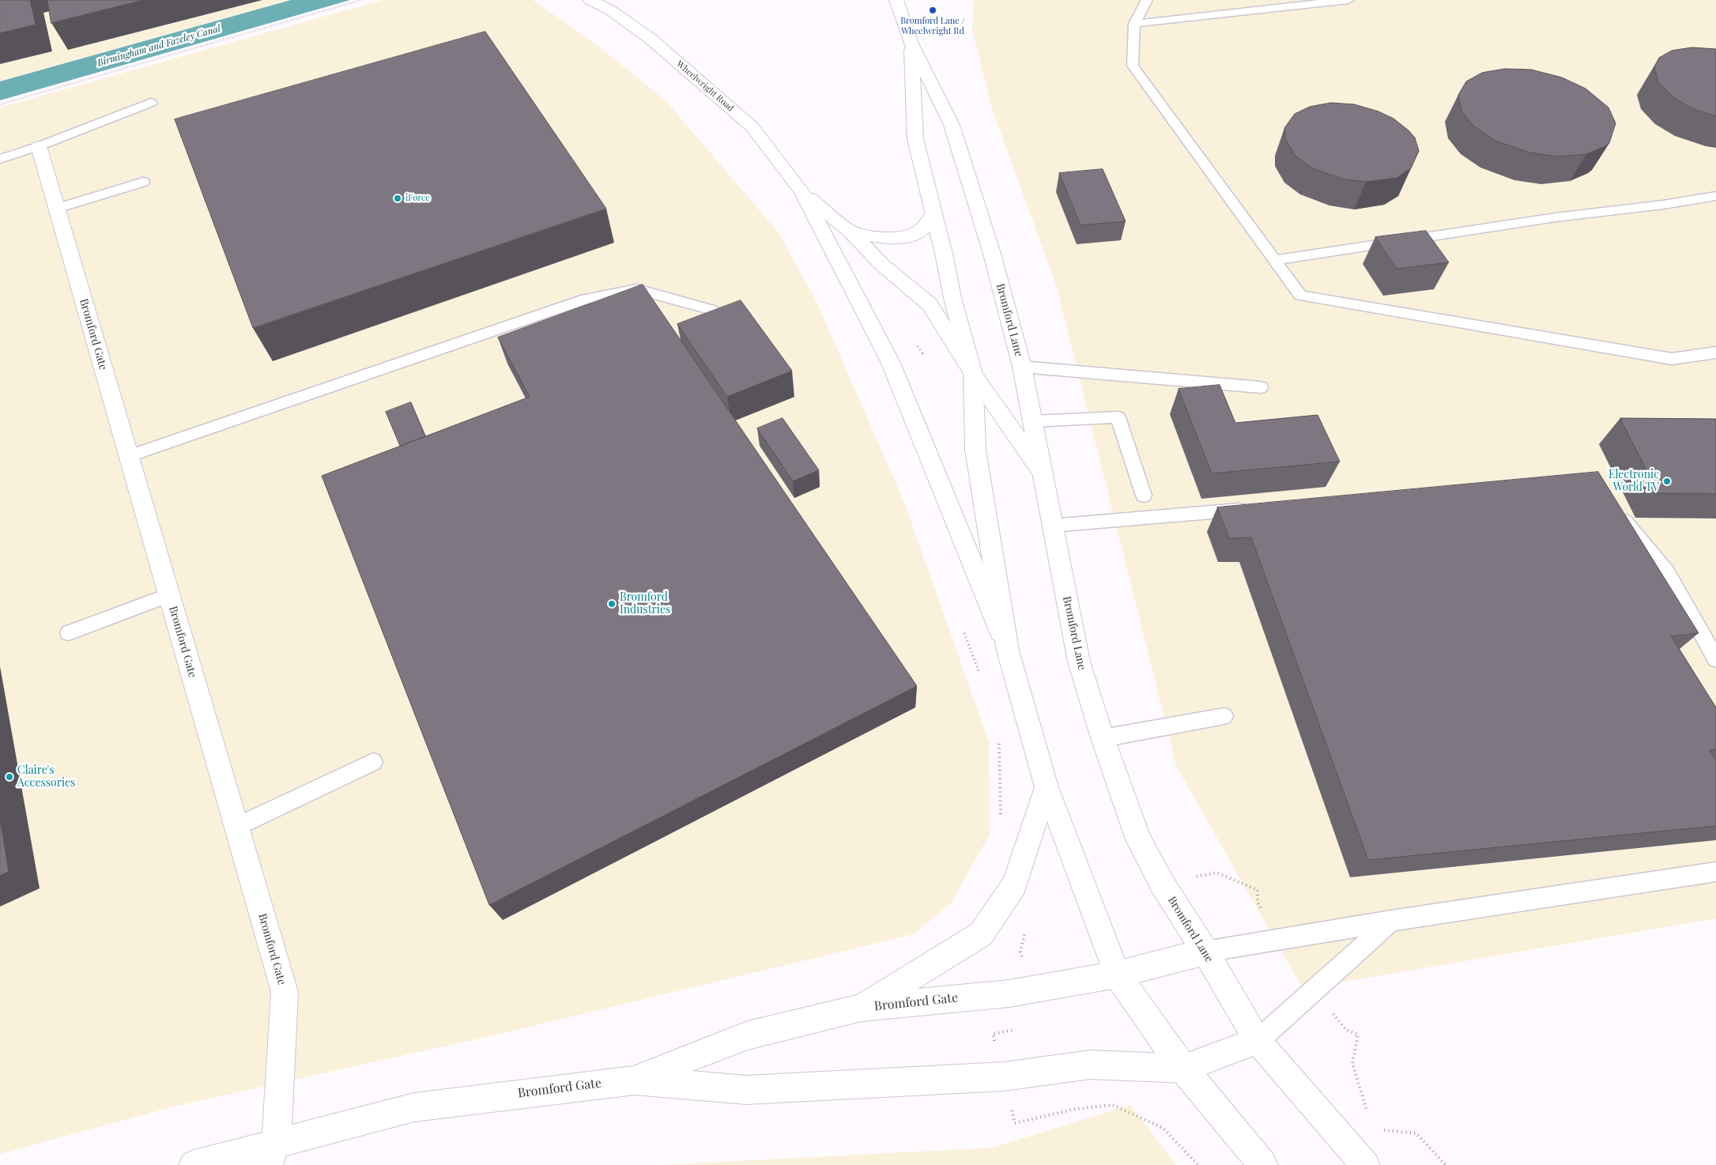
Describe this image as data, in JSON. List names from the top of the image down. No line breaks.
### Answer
{"streets":{"street":["Wheelwright Road","Bromford Lane","Bromford Gate"]},"crossings":[["Bromford Lane","Bromford Gate"]],"water":["Birmingham and Fazeley Canal"],"places":["Bromford Lane / Wheelwright Rd","iForce","Electronic World TV","Bromford Industries","Claire's Accessories"]}
